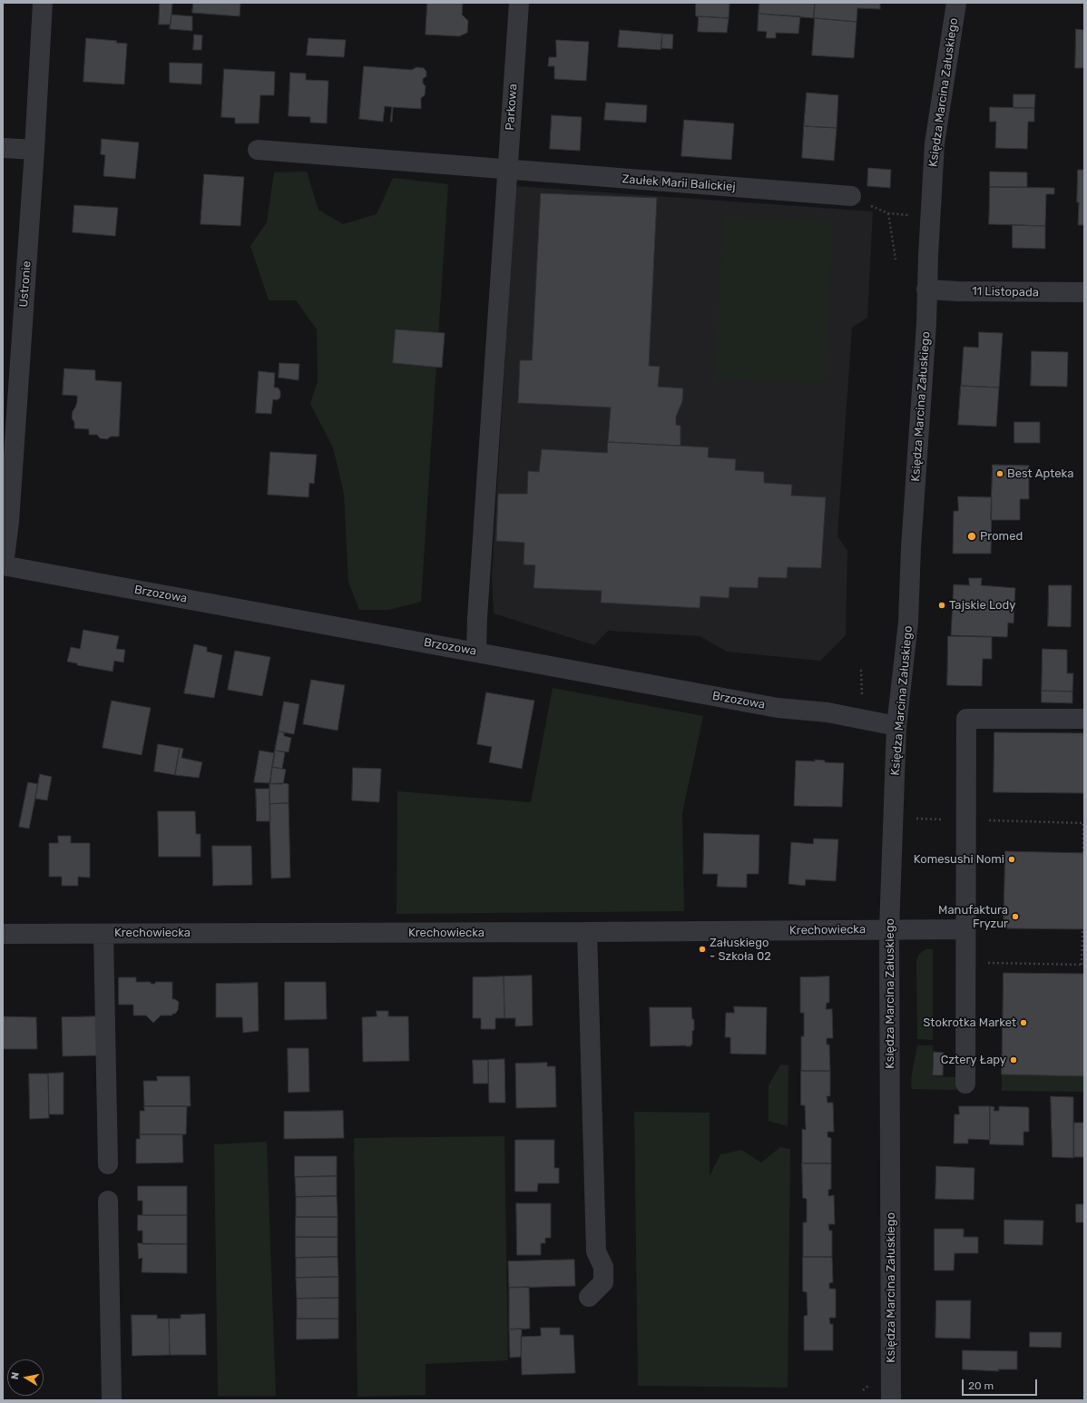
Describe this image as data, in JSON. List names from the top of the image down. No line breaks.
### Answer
{"streets":{"street":["Księdza Marcina Załuskiego","Parkowa","Zaułek Marii Balickiej","Ustronie","11 Listopada","Brzozowa","Krechowiecka"]},"crossings":[["Księdza Marcina Załuskiego","11 Listopada"],["Księdza Marcina Załuskiego","Brzozowa"],["Księdza Marcina Załuskiego","Krechowiecka"],["Parkowa","Zaułek Marii Balickiej"],["Parkowa","Brzozowa"],["Ustronie","Brzozowa"]],"places":["Best Apteka","Promed","Tajskie Lody","Komesushi Nomi","Manufaktura Fryzur","Załuskiego - Szkoła 02","Stokrotka Market","Cztery Łapy"],"scale_bar":"20 m","north":"left"}
